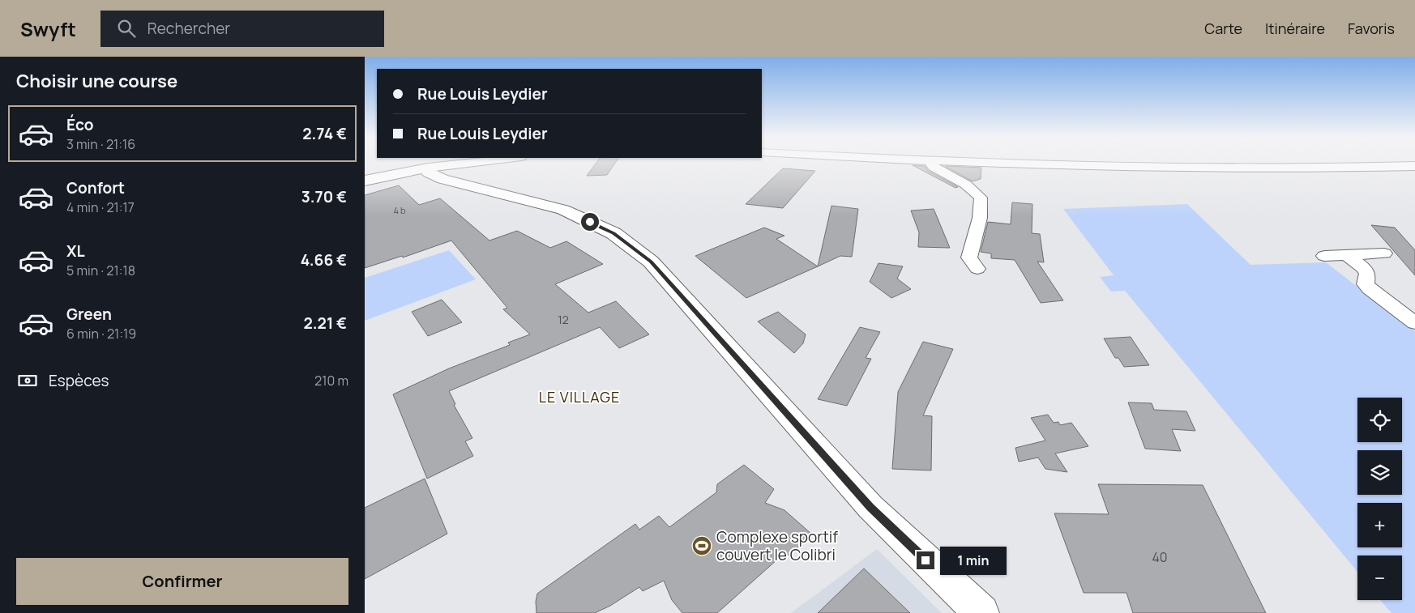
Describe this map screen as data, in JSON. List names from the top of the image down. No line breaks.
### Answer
{"districts":["LE VILLAGE"],"places":{"sports":["Complexe sportif couvert le Colibri"]},"house_numbers":["4 b","12","40"],"page":{"header":"Swyft","search":"Rechercher","nav":["Carte","Itinéraire","Favoris"],"heading":"Choisir une course","banner":["Rue Louis Leydier","Rue Louis Leydier"],"list":[{"name":"Éco","note":"3 min · 21:16","value":"2.74 €"},{"name":"Confort","note":"4 min · 21:17","value":"3.70 €"},{"name":"XL","note":"5 min · 21:18","value":"4.66 €"},{"name":"Green","note":"6 min · 21:19","value":"2.21 €"}],"pay":["Espèces","210 m"],"map_buttons":["+","−"],"bubble":"1 min","buttons":"Confirmer"}}
